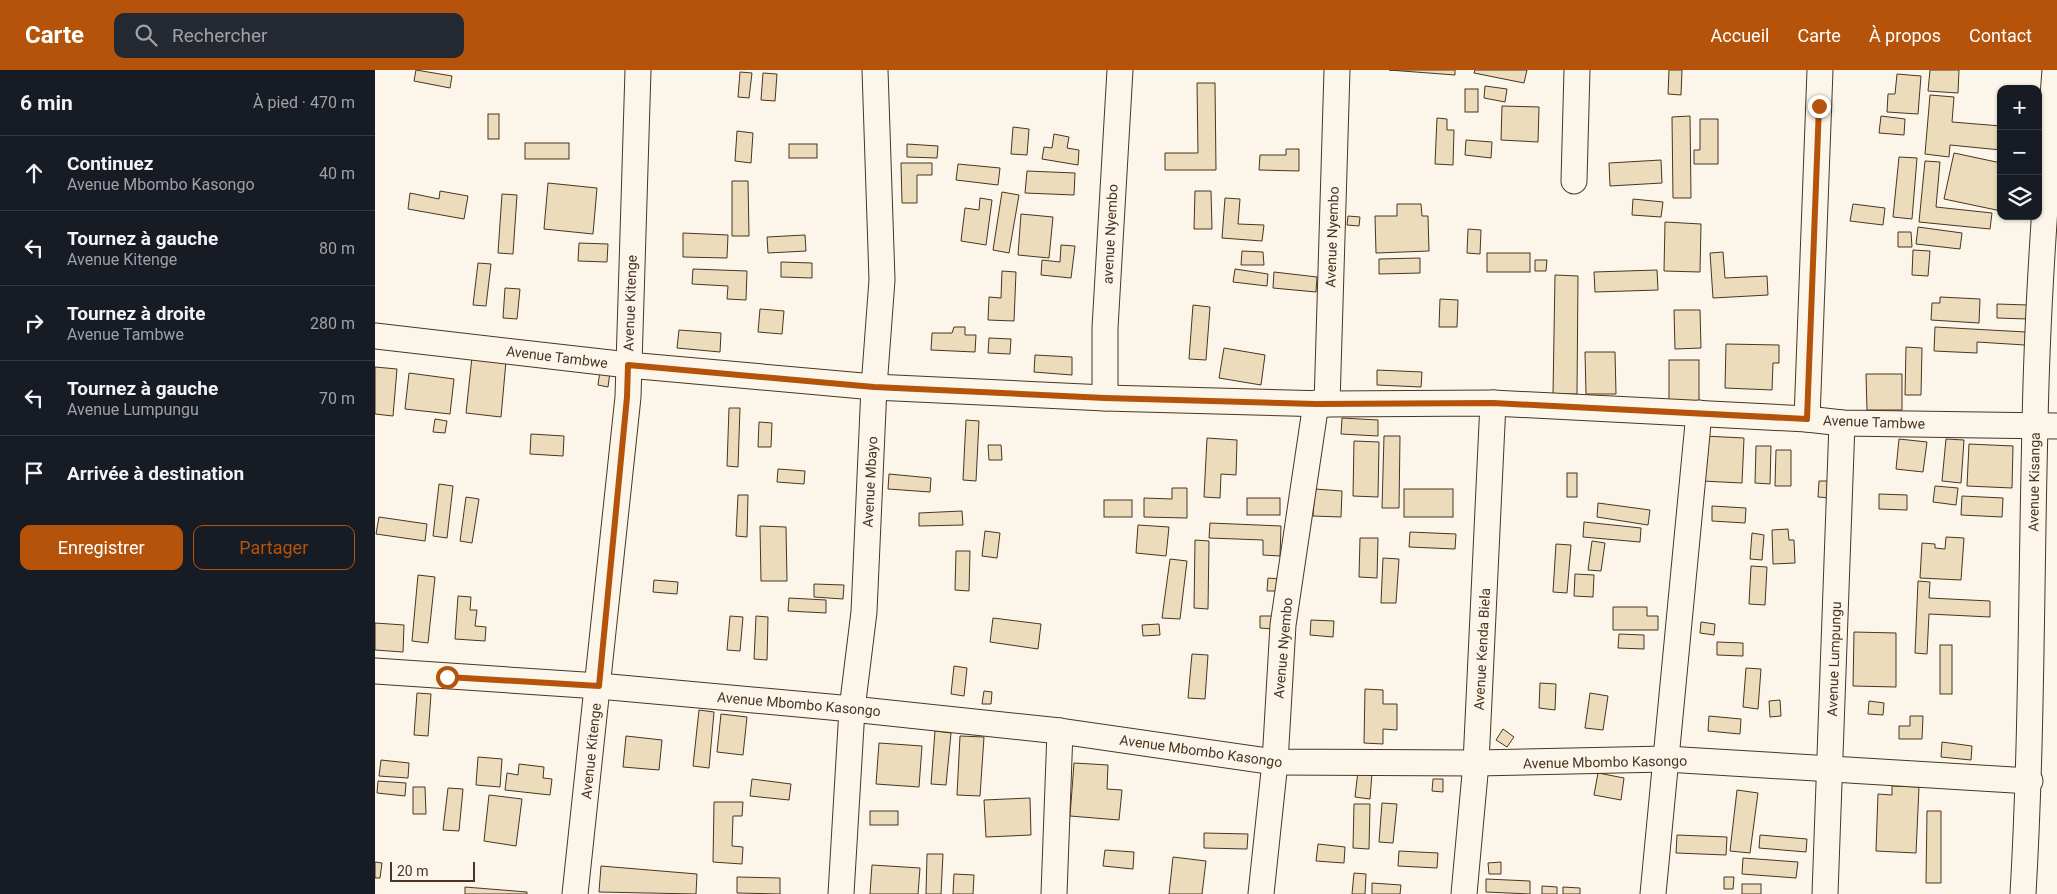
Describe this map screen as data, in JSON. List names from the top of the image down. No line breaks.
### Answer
{"streets":{"street":["avenue Nyembo","Avenue Nyembo","Avenue Kitenge","Avenue Tambwe","Avenue Mbayo","Avenue Kisanga","Avenue Kenda Biela","Avenue Lumpungu","Avenue Mbombo Kasongo"]},"crossings":[["avenue Nyembo","Avenue Tambwe"],["Avenue Nyembo","Avenue Tambwe"],["Avenue Nyembo","Avenue Mbombo Kasongo"],["Avenue Kitenge","Avenue Tambwe"],["Avenue Kitenge","Avenue Mbombo Kasongo"],["Avenue Tambwe","Avenue Mbayo"],["Avenue Tambwe","Avenue Kisanga"],["Avenue Tambwe","Avenue Kenda Biela"],["Avenue Tambwe","Avenue Lumpungu"],["Avenue Mbayo","Avenue Mbombo Kasongo"],["Avenue Kisanga","Avenue Mbombo Kasongo"],["Avenue Kenda Biela","Avenue Mbombo Kasongo"],["Avenue Lumpungu","Avenue Mbombo Kasongo"]],"scale_bar":"20 m","page":{"header":"Carte","search":"Rechercher","nav":["Accueil","Carte","À propos","Contact"],"heading":["6 min","À pied · 470 m"],"map_buttons":["+","−"],"list":[["Continuez","Avenue Mbombo Kasongo","40 m"],["Tournez à gauche","Avenue Kitenge","80 m"],["Tournez à droite","Avenue Tambwe","280 m"],["Tournez à gauche","Avenue Lumpungu","70 m"],"Arrivée à destination"],"buttons":["Enregistrer","Partager"],"scale":"20 m"}}
